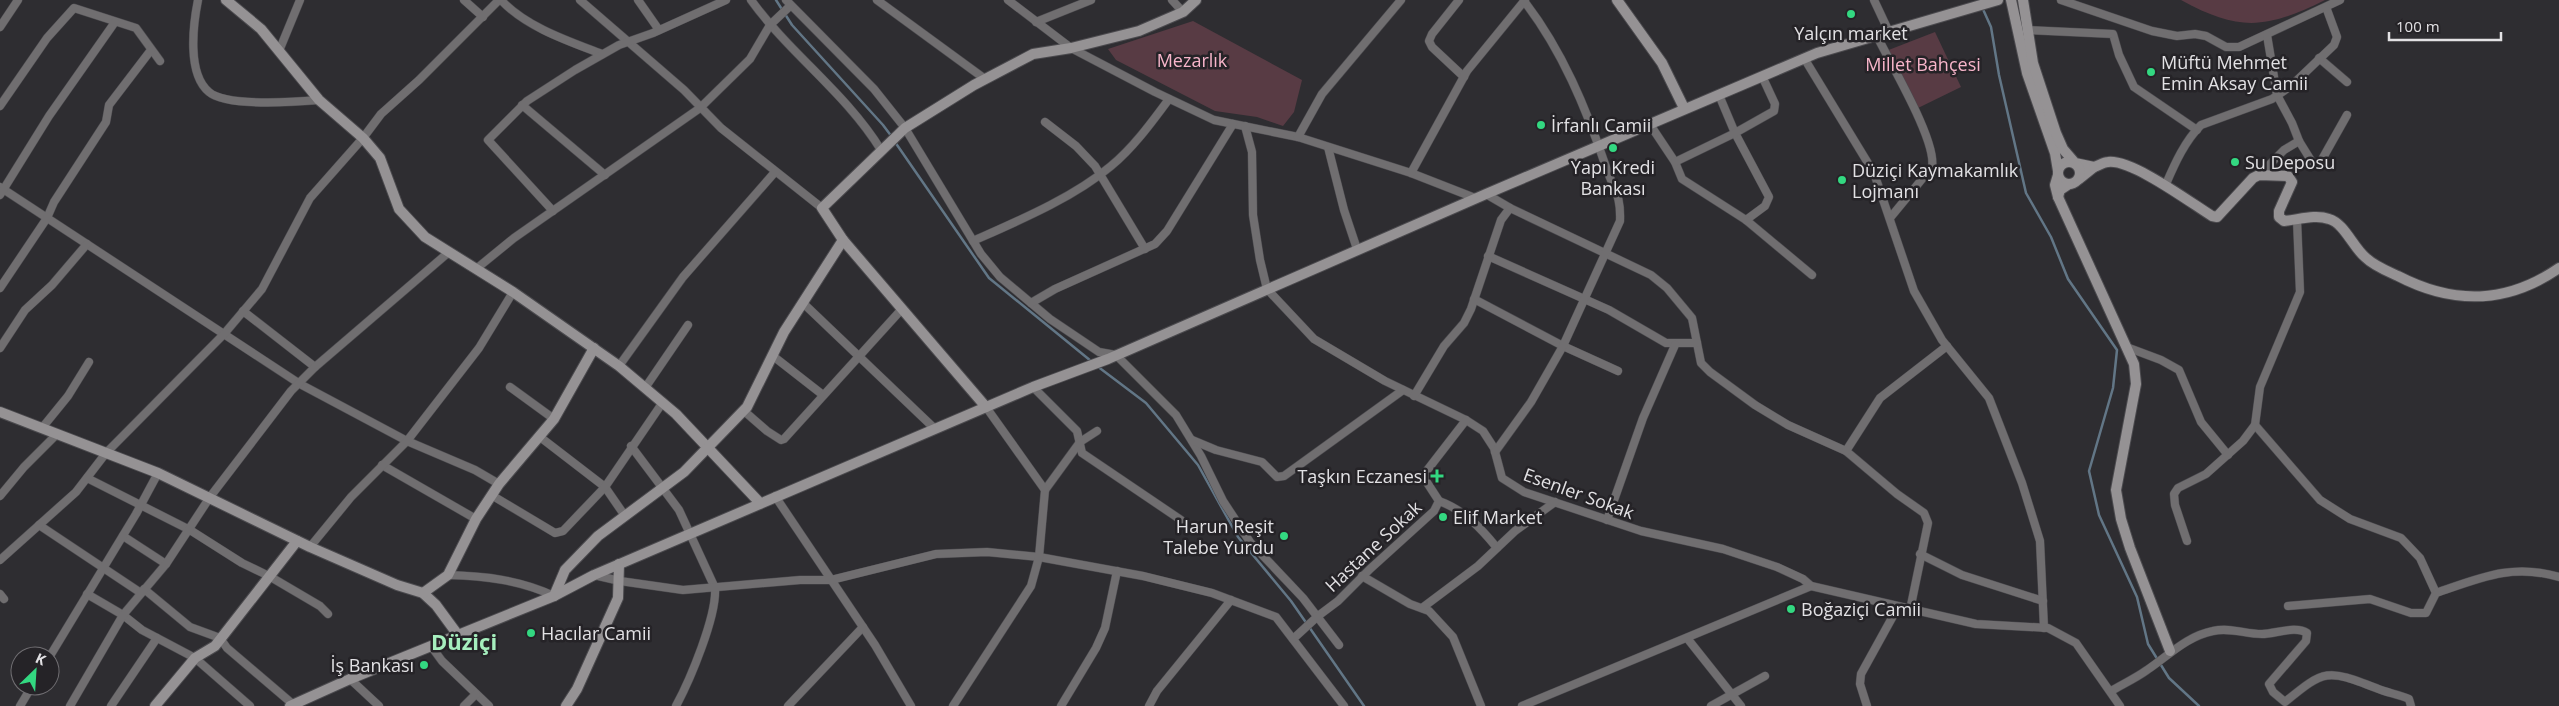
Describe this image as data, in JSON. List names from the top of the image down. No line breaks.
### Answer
{"streets":{"street":["Esenler Sokak","Hastane Sokak"]},"crossings":[["Esenler Sokak","Hastane Sokak"]],"districts":["Düziçi"],"parks":["Mezarlık","Millet Bahçesi"],"places":{"other":["Yalçın market","Müftü Mehmet Emin Aksay Camii","İrfanlı Camii","Yapı Kredi Bankası","Su Deposu","Düziçi Kaymakamlık Lojmanı","Elif Market","Harun Reşit Talebe Yurdu","Boğaziçi Camii","Hacılar Camii","İş Bankası"],"health":["Taşkın Eczanesi"]},"scale_bar":"100 m","north":"top right"}
